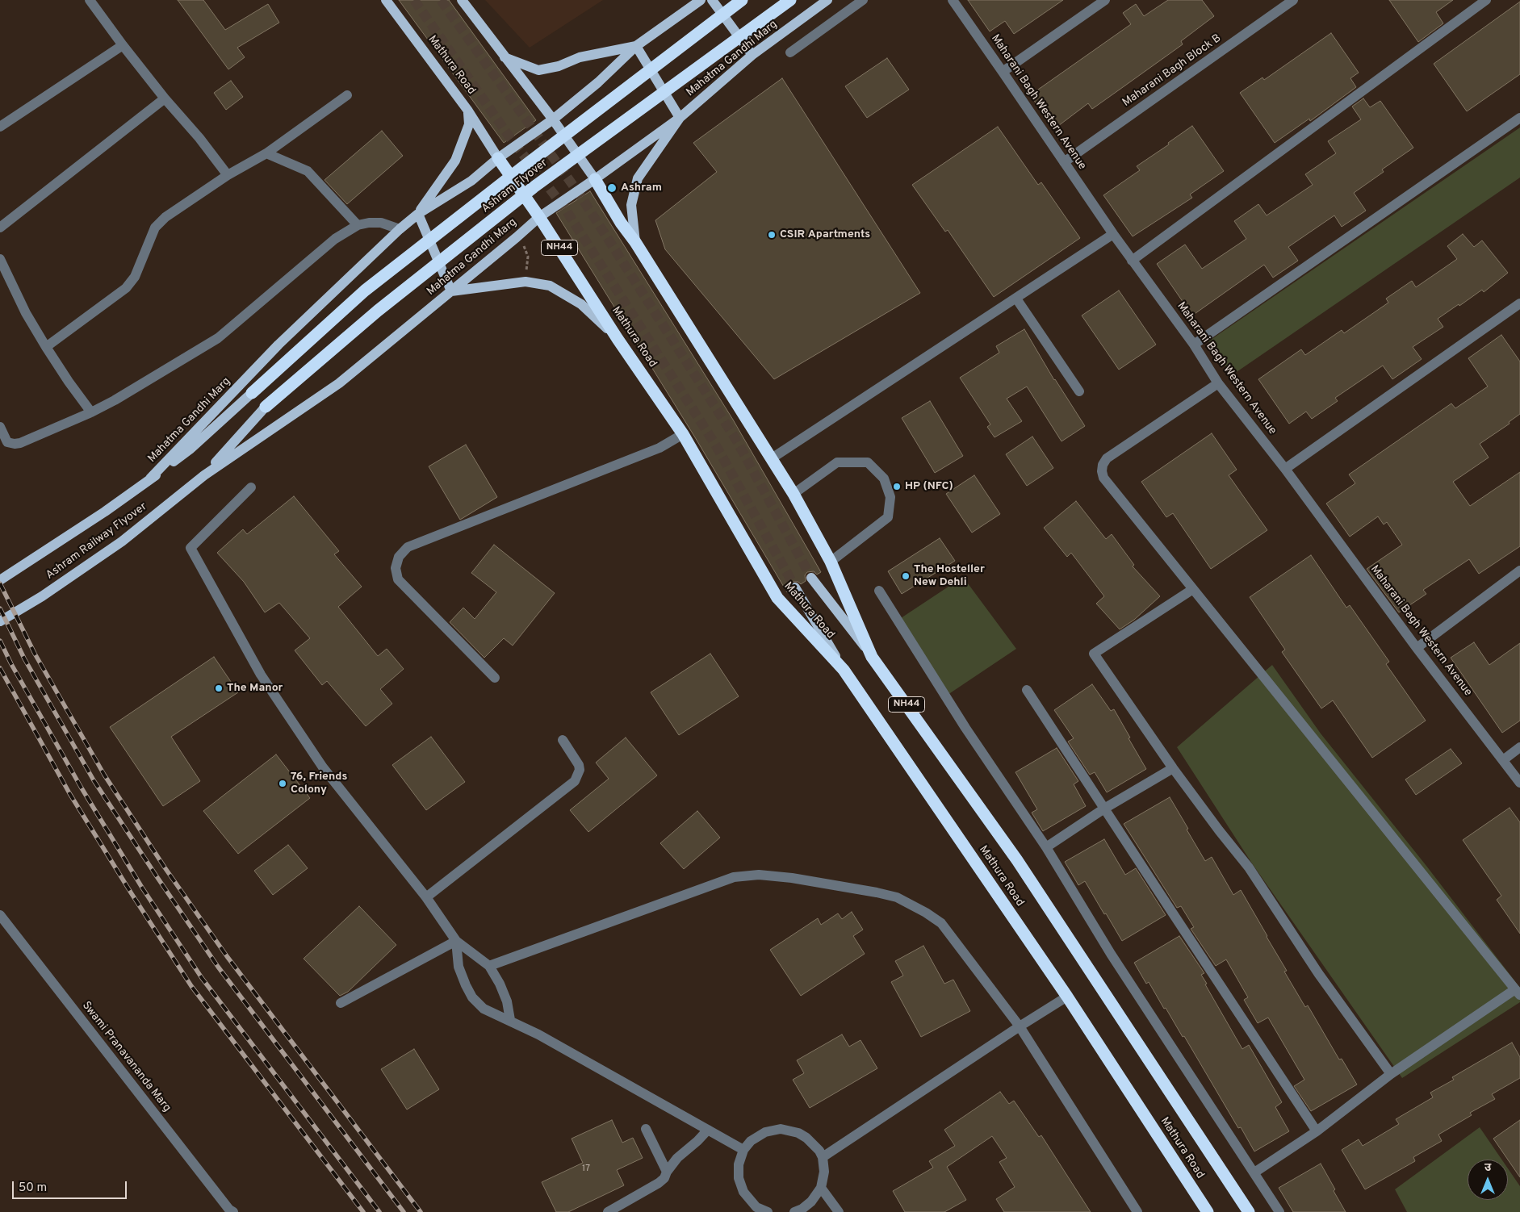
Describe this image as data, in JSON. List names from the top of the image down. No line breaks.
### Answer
{"streets":{"highway":["Mathura Road","Ashram Flyover","NH44"],"main road":["Mahatma Gandhi Marg","Ashram Railway Flyover"],"street":["Maharani Bagh Block B","Maharani Bagh Western Avenue","Swami Pranavananda Marg"]},"crossings":[["Mahatma Gandhi Marg","Mathura Road"],["Mahatma Gandhi Marg","Ashram Flyover"],["Mahatma Gandhi Marg","Ashram Railway Flyover"],["Maharani Bagh Block B","Maharani Bagh Western Avenue"]],"places":["Ashram","CSIR Apartments","HP (NFC)","The Hosteller New Dehli","The Manor","76, Friends Colony"],"house_numbers":["17"],"scale_bar":"50 m","north":"top"}
